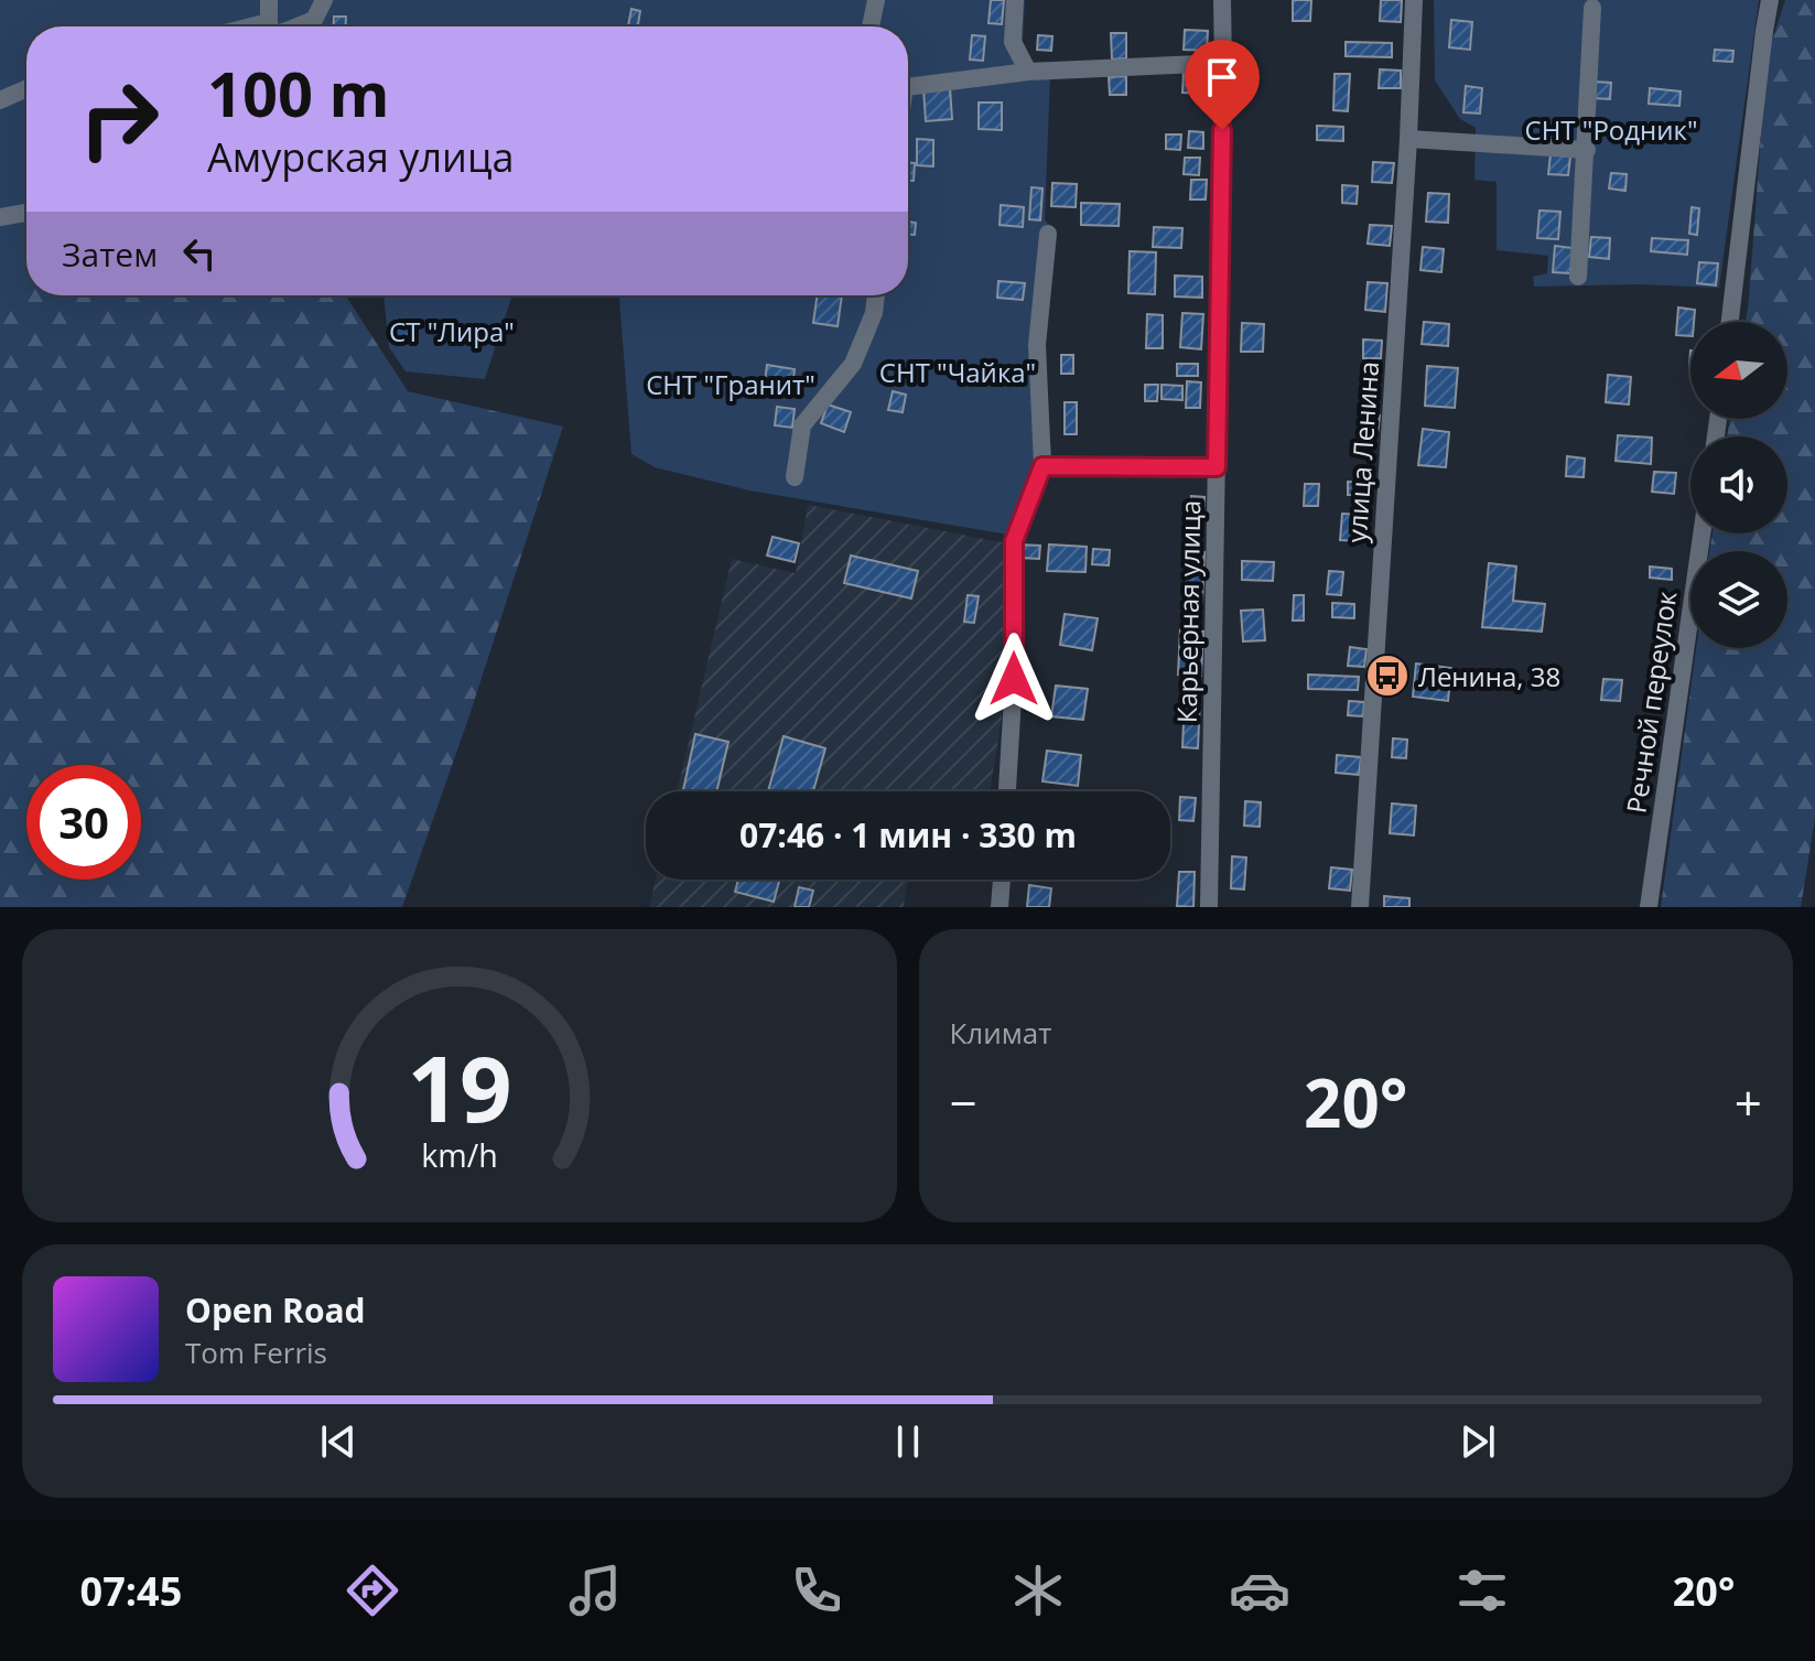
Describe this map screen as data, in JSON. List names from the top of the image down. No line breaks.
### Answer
{"streets":{"street":["улица Ленина","Карьерная улица","Речной переулок"]},"parks":["СНТ \"Родник\"","СТ \"Лира\"","СНТ \"Чайка\"","СНТ \"Гранит\""],"places":{"bus stop":["Ленина, 38"]},"north":"left","page":{"turn":["100 m","Амурская улица"],"then":"Затем","limit":"30","trip":"07:46 · 1 мин · 330 m","tile":"Климат","heat":["−","20°","+"],"song":["Open Road","Tom Ferris"],"tabs":["07:45","20°"],"gauge":["19","km/h"]}}
